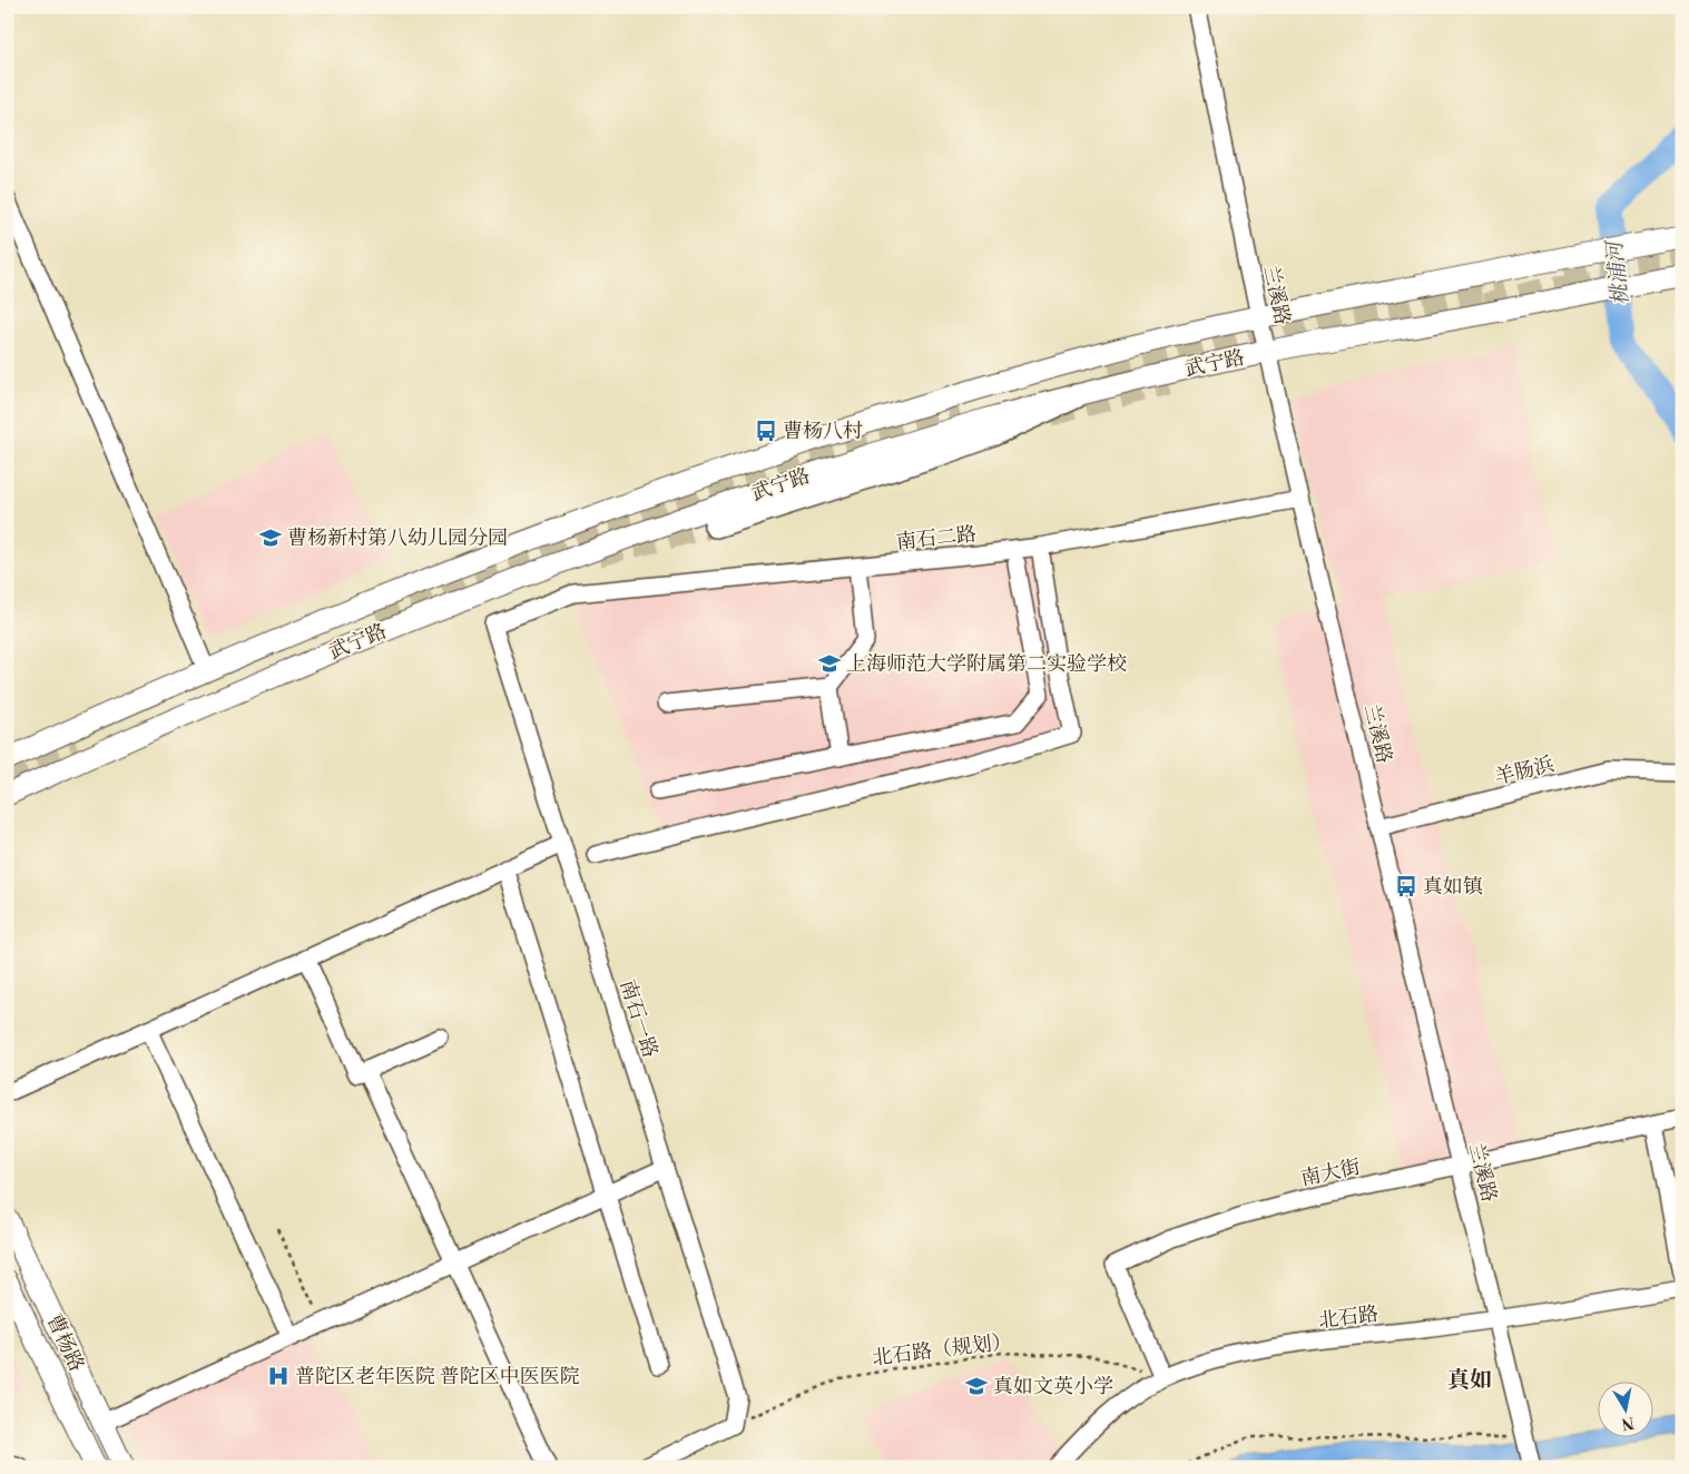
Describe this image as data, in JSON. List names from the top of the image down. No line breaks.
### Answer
{"streets":{"main road":["武宁路","曹杨路"],"street":["兰溪路","南石二路","羊肠浜","南石一路","南大街","北石路"],"path":["北石路（规划）"]},"crossings":[["兰溪路","武宁路"],["兰溪路","南石二路"],["兰溪路","羊肠浜"],["兰溪路","南大街"],["兰溪路","北石路"],["南石二路","南石一路"],["南石一路","北石路（规划）"],["南大街","北石路"],["南大街","北石路（规划）"],["北石路","北石路（规划）"]],"districts":["真如"],"water":["桃浦河"],"places":{"bus stop":["曹杨八村","真如镇"],"school or university":["曹杨新村第八幼儿园分园","上海师范大学附属第二实验学校","真如文英小学"],"hospital":["普陀区老年医院 普陀区中医医院"]},"north":"bottom"}
